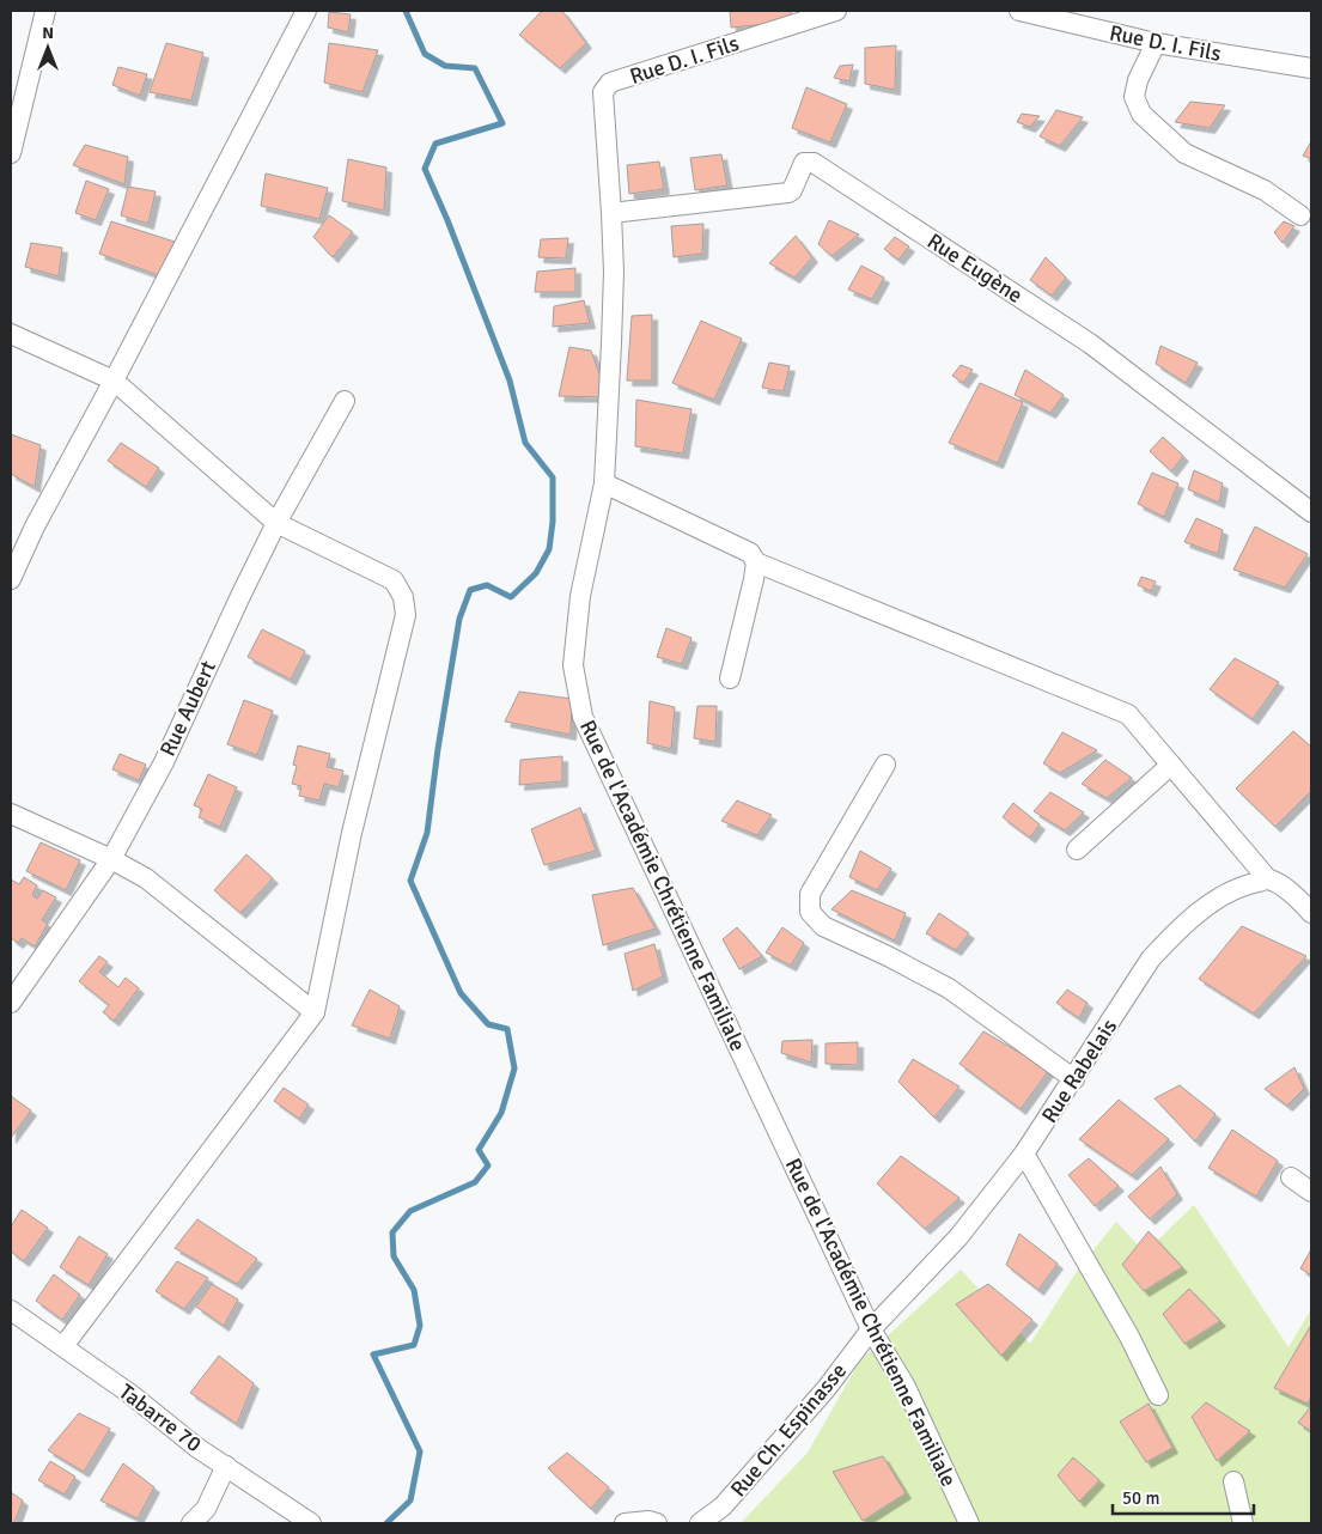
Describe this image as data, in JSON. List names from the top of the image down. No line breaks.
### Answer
{"streets":{"street":["Rue D. I. Fils","Rue Eugène","Rue Aubert","Rue de l'Académie Chrétienne Familiale","Rue Rabelais","Tabarre 70","Rue Ch. Espinasse"]},"crossings":[["Rue D. I. Fils","Rue de l'Académie Chrétienne Familiale"],["Rue Eugène","Rue de l'Académie Chrétienne Familiale"],["Rue de l'Académie Chrétienne Familiale","Rue Rabelais"],["Rue de l'Académie Chrétienne Familiale","Rue Ch. Espinasse"],["Rue Rabelais","Rue Ch. Espinasse"]],"scale_bar":"50 m","north":"top"}
